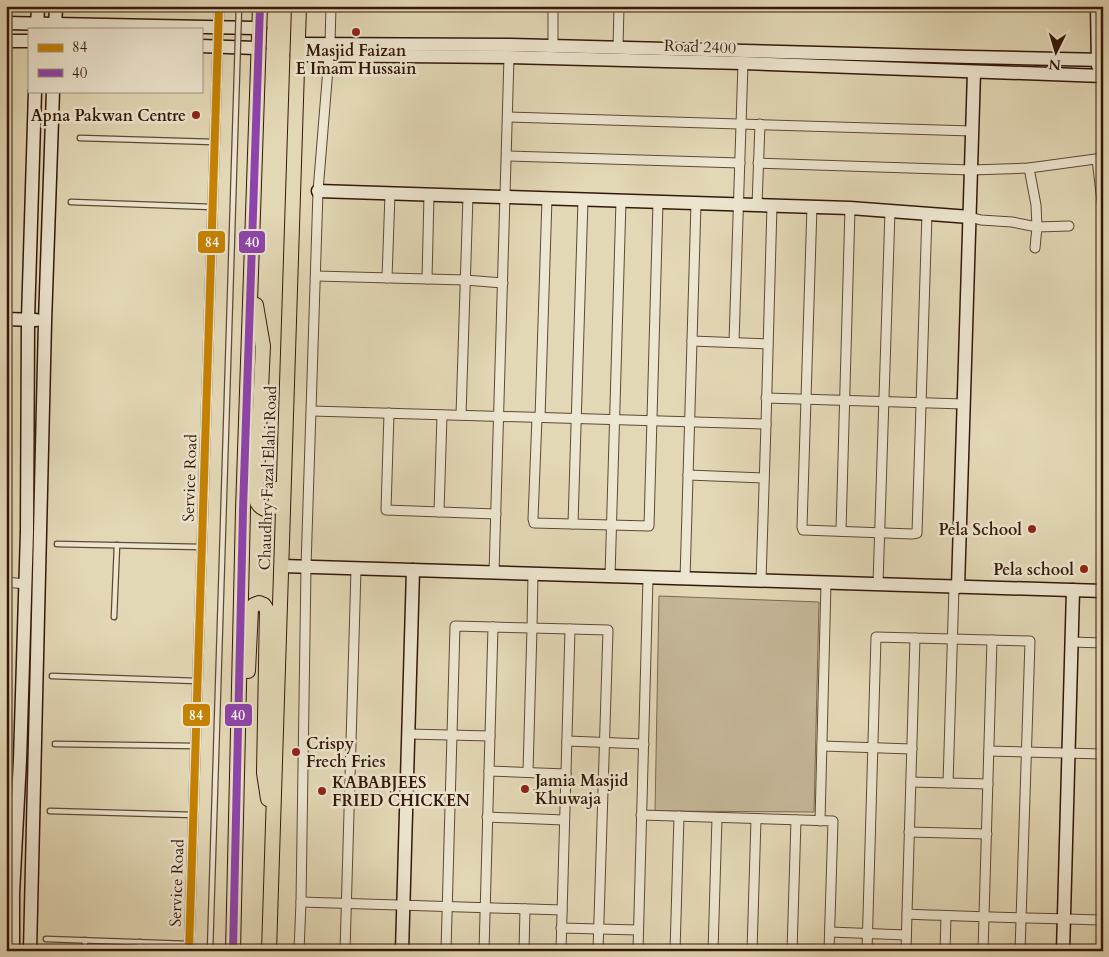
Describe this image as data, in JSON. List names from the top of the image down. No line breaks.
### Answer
{"streets":{"main road":["Chaudhry Fazal Elahi Road"],"street":["Road 2400","Service Road"]},"crossings":[["Road 2400","Chaudhry Fazal Elahi Road"]],"places":["Masjid Faizan E Imam Hussain","Apna Pakwan Centre","Pela School","Pela school","Crispy Frech Fries","Jamia Masjid Khuwaja","KABABJEES FRIED CHICKEN"],"lines":["transit line 84","transit line 40"],"legend":["84","40"],"north":"bottom"}
